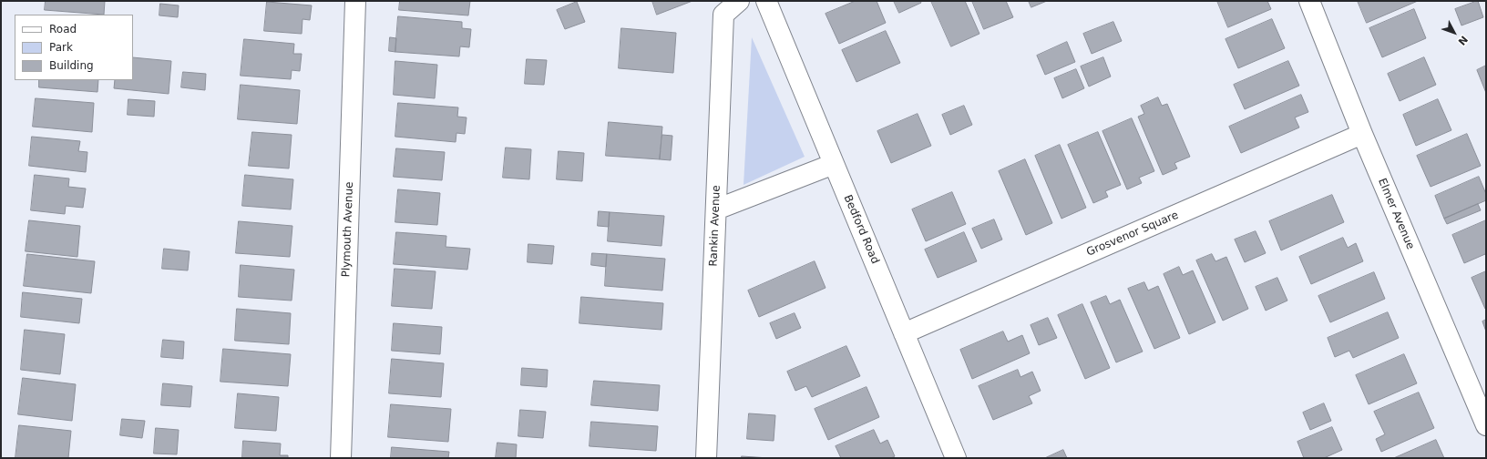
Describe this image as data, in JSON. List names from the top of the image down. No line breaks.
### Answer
{"streets":{"street":["Elmer Avenue","Rankin Avenue","Plymouth Avenue","Bedford Road","Grosvenor Square"]},"crossings":[["Elmer Avenue","Grosvenor Square"],["Bedford Road","Grosvenor Square"]],"legend":["Road","Park","Building"],"north":"bottom right"}
